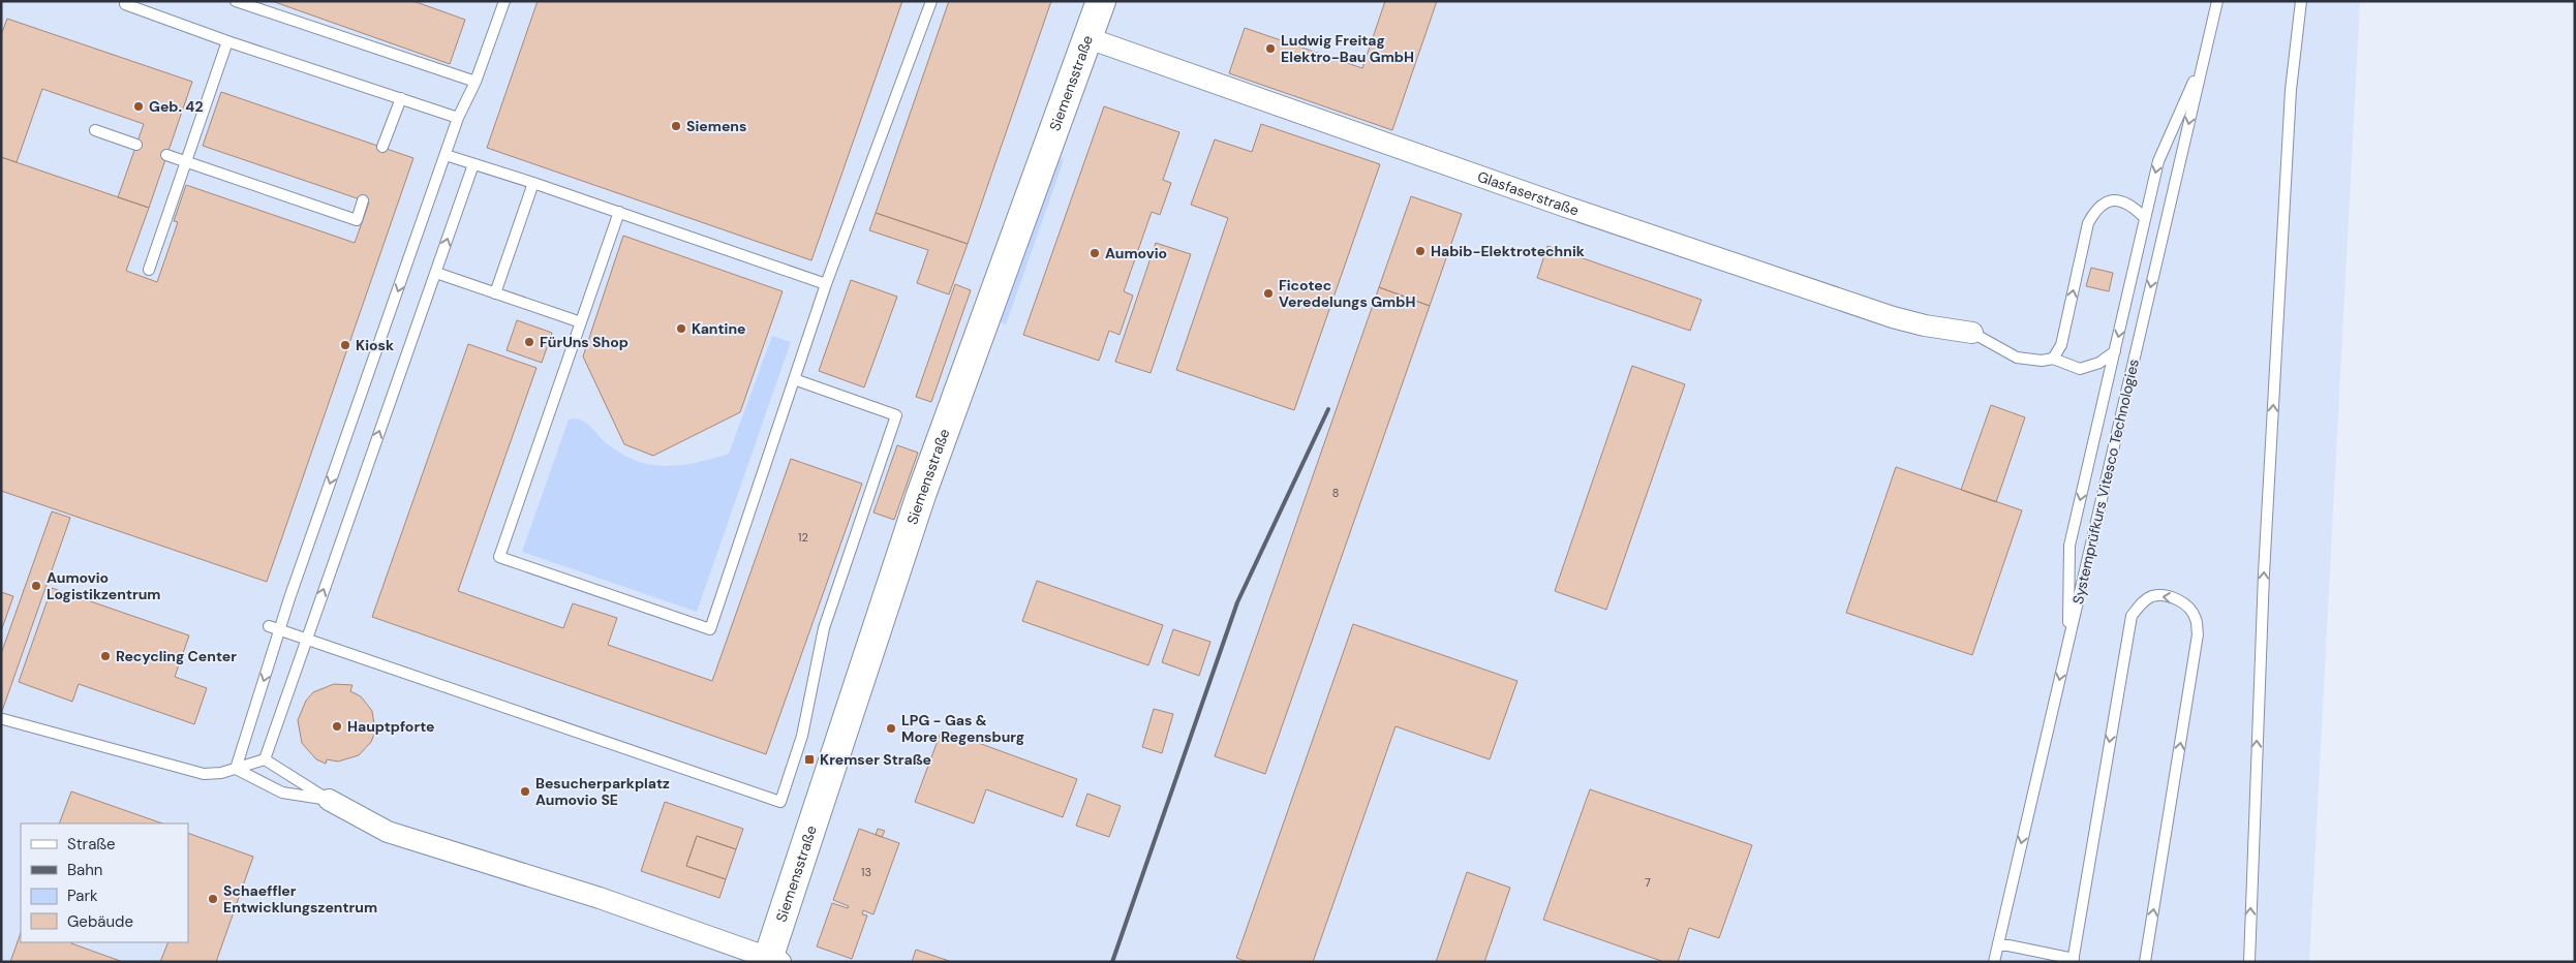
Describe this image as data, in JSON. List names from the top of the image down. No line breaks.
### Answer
{"streets":{"street":["Siemensstraße","Glasfaserstraße"],"lane":["Systemprüfkurs Vitesco Technologies"]},"crossings":[["Siemensstraße","Glasfaserstraße"]],"places":{"other":["Ludwig Freitag Elektro-Bau GmbH","Geb. 42","Siemens","Habib-Elektrotechnik","Aumovio","Ficotec Veredelungs GmbH","Kantine","FürUns Shop","Kiosk","Aumovio Logistikzentrum","Recycling Center","Hauptpforte","LPG - Gas & More Regensburg","Besucherparkplatz Aumovio SE","Schaeffler Entwicklungszentrum"],"transit":["Kremser Straße"]},"house_numbers":["8","12","13","7"],"legend":["Straße","Bahn","Park","Gebäude"]}
